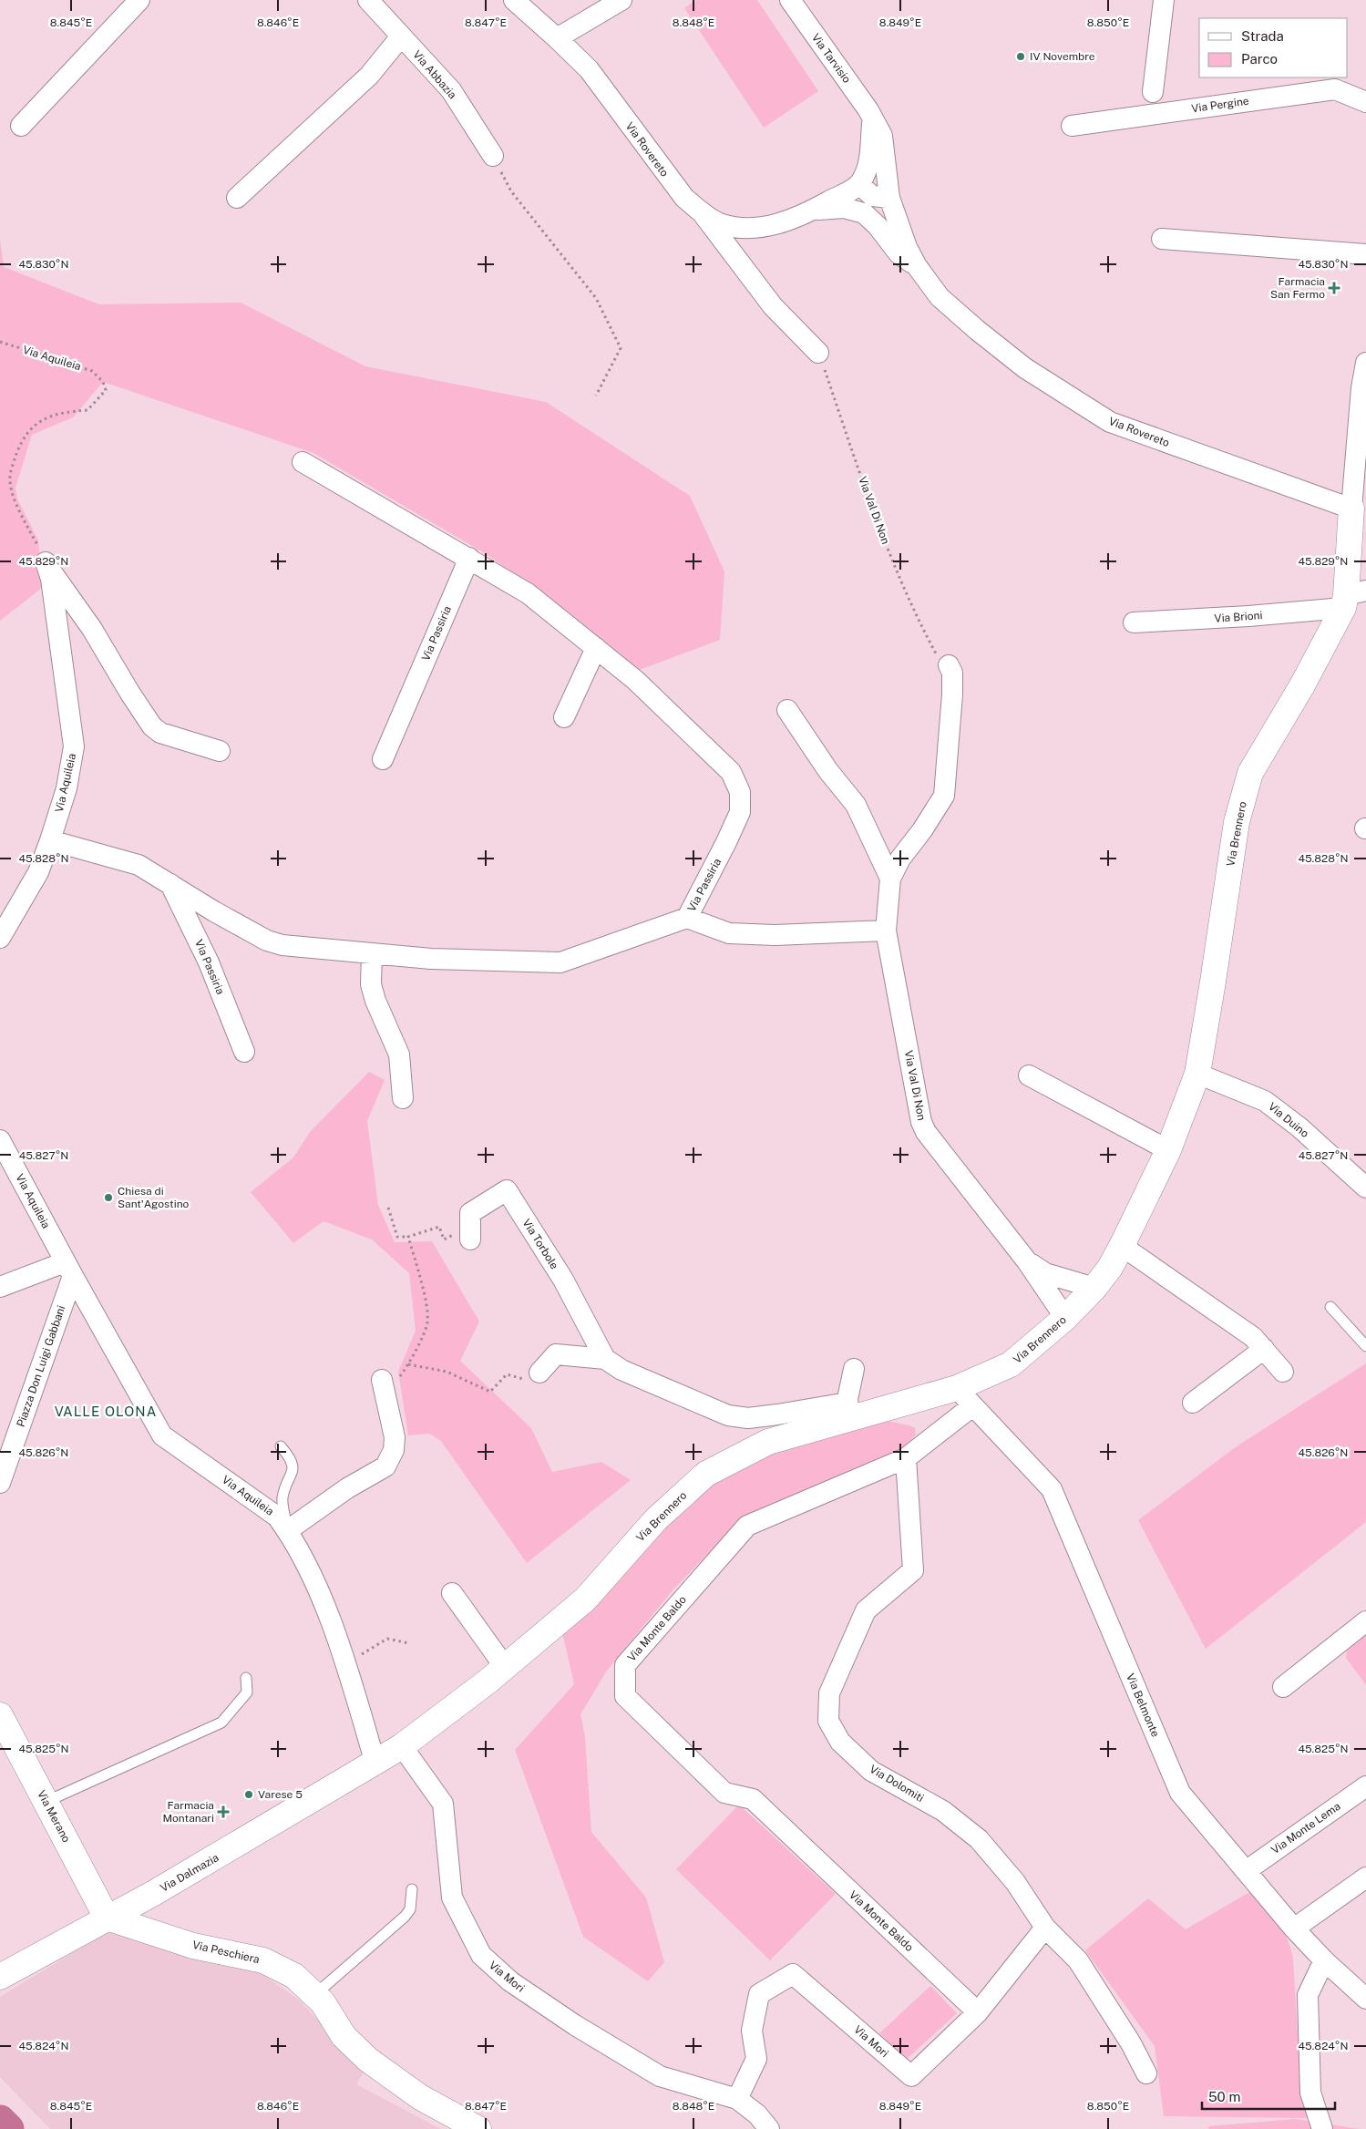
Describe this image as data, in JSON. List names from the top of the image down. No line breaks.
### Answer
{"streets":{"street":["Via Tarvisio","Via Abbazia","Via Pergine","Via Rovereto","Via Aquileia","Via Val Di Non","Via Brioni","Via Passiria","Via Brennero","Via Duino","Via Torbole","Piazza Don Luigi Gabbani","Via Monte Baldo","Via Belmonte","Via Dolomiti","Via Merano","Via Monte Lema","Via Dalmazia","Via Peschiera","Via Mori"]},"crossings":[["Via Tarvisio","Via Rovereto"],["Via Rovereto","Via Brennero"],["Via Aquileia","Via Passiria"],["Via Aquileia","Via Brennero"],["Via Aquileia","Piazza Don Luigi Gabbani"],["Via Aquileia","Via Dalmazia"],["Via Val Di Non","Via Brennero"],["Via Brioni","Via Brennero"],["Via Brennero","Via Duino"],["Via Brennero","Via Torbole"],["Via Brennero","Via Belmonte"],["Via Brennero","Via Dalmazia"],["Via Brennero","Via Mori"],["Via Monte Baldo","Via Dolomiti"],["Via Monte Baldo","Via Mori"],["Via Belmonte","Via Monte Lema"],["Via Dolomiti","Via Mori"],["Via Merano","Via Dalmazia"],["Via Merano","Via Peschiera"],["Via Dalmazia","Via Peschiera"]],"districts":["VALLE OLONA"],"places":{"other":["IV Novembre","Chiesa di Sant'Agostino","Varese 5"],"health":["Farmacia San Fermo","Farmacia Montanari"]},"legend":["Strada","Parco"],"scale_bar":"50 m","coordinates":["8.845°E","8.846°E","8.847°E","8.848°E","8.849°E","8.850°E","45.830°N","45.829°N","45.828°N","45.827°N","45.826°N","45.825°N","45.824°N"]}
